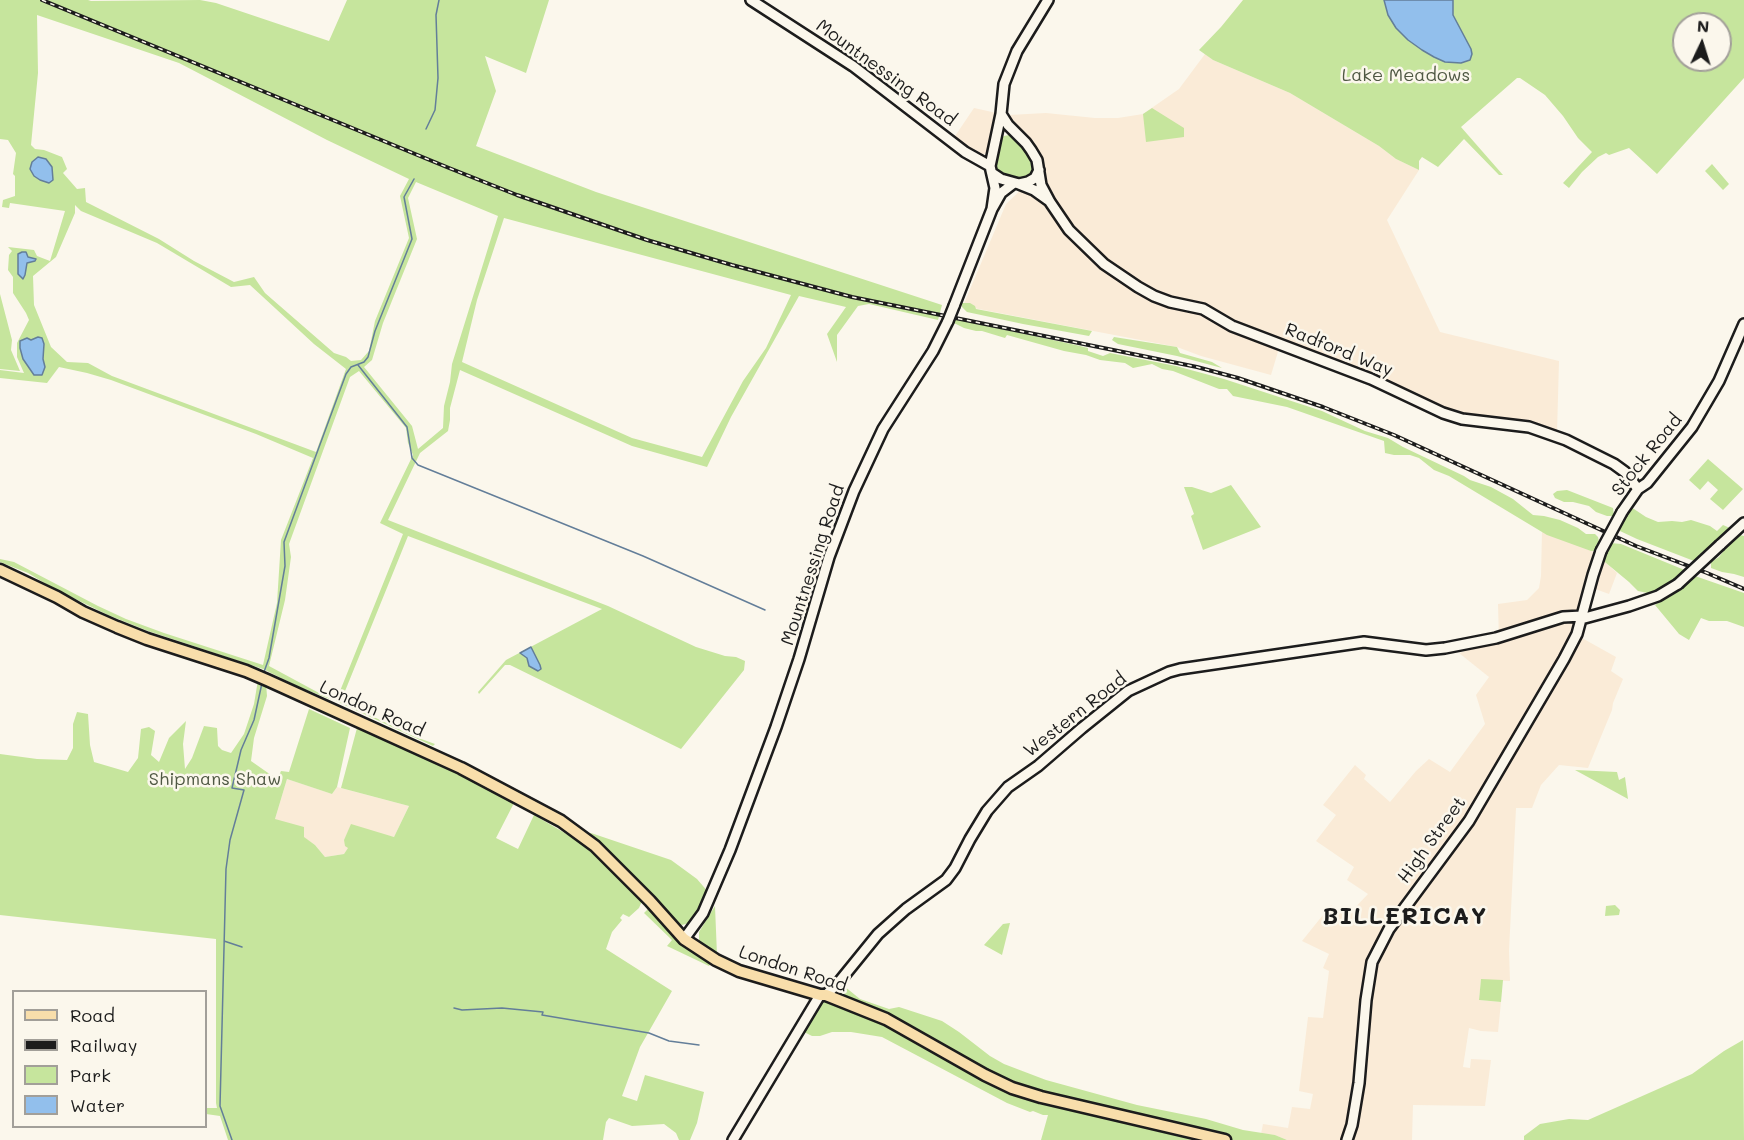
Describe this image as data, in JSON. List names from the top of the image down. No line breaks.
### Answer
{"streets":{"main road":["London Road"],"street":["Mountnessing Road","Radford Way","Stock Road","Western Road","High Street"]},"crossings":[["Mountnessing Road","Radford Way"],["Mountnessing Road","London Road"],["Radford Way","Stock Road"],["Stock Road","High Street"],["London Road","Western Road"],["Western Road","High Street"]],"districts":["BILLERICAY"],"parks":["Lake Meadows","Shipmans Shaw"],"legend":["Road","Railway","Park","Water"],"north":"top"}
